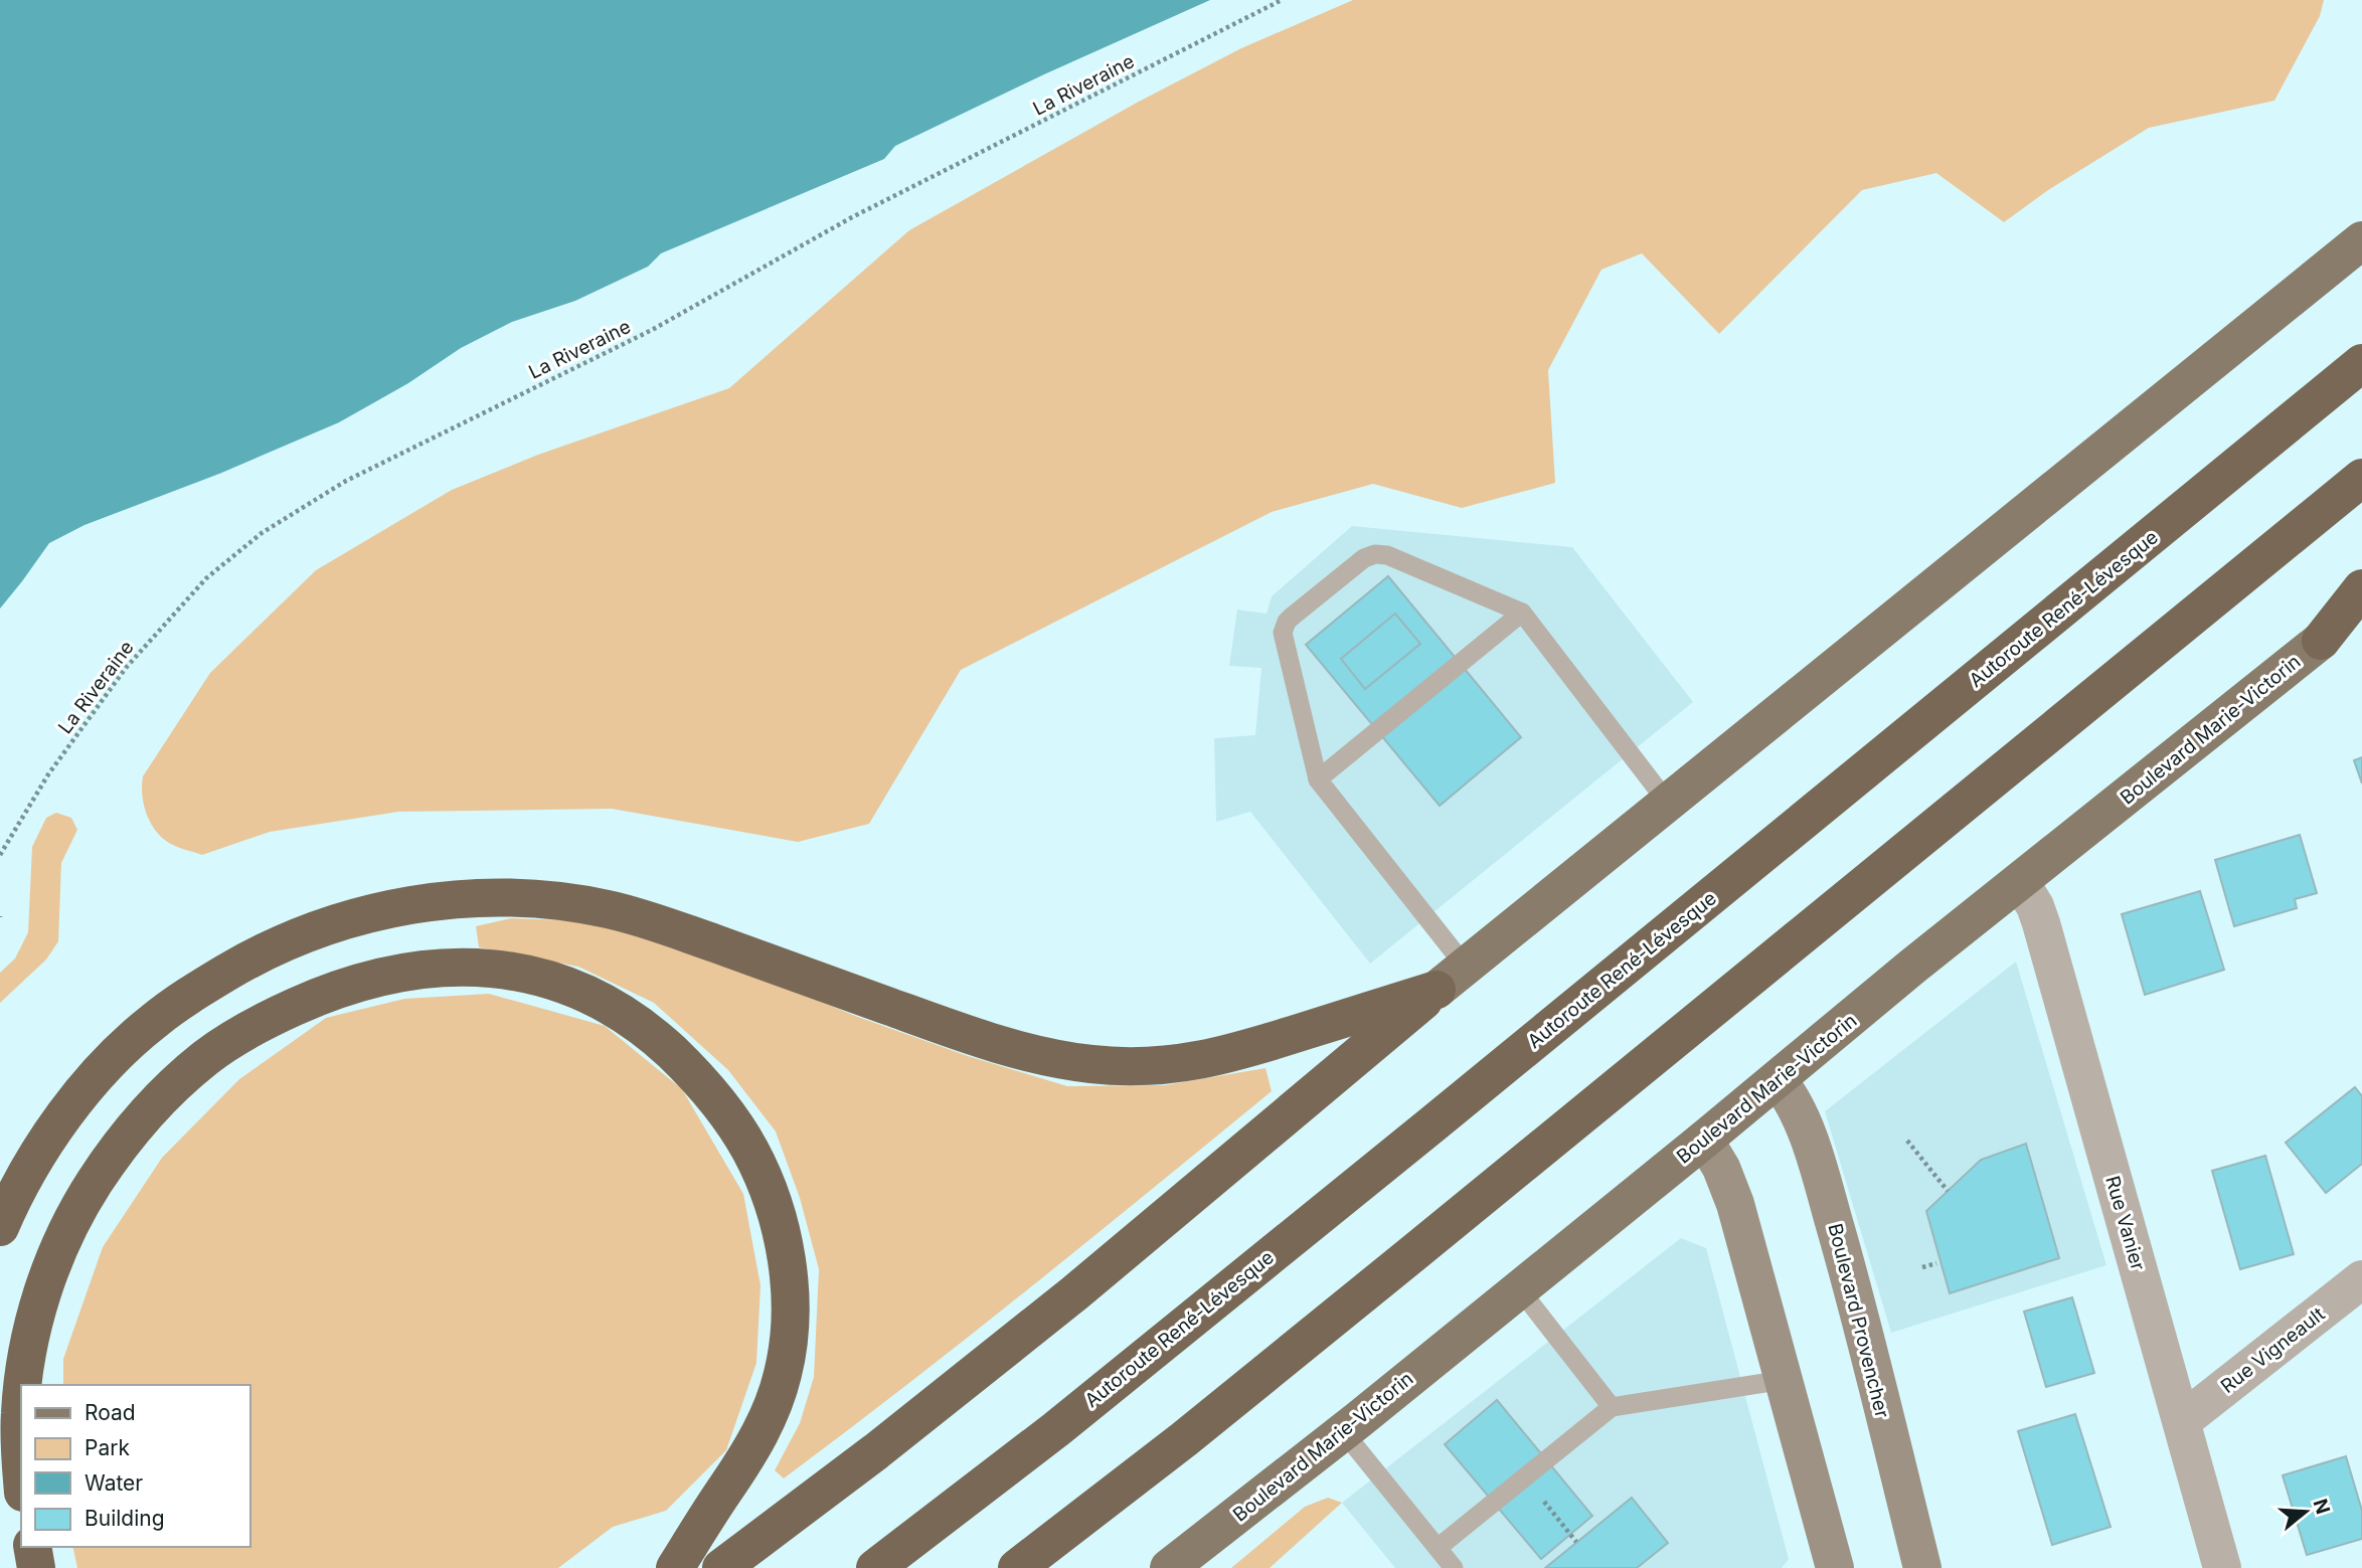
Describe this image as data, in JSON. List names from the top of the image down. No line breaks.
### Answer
{"streets":{"highway":["Autoroute René-Lévesque"],"main road":["Boulevard Marie-Victorin"],"street":["Rue Vanier","Boulevard Provencher","Rue Vigneault"],"path":["La Riveraine"]},"crossings":[["Boulevard Marie-Victorin","Rue Vanier"],["Boulevard Marie-Victorin","Boulevard Provencher"],["Rue Vanier","Rue Vigneault"]],"legend":["Road","Park","Water","Building"],"north":"right"}
